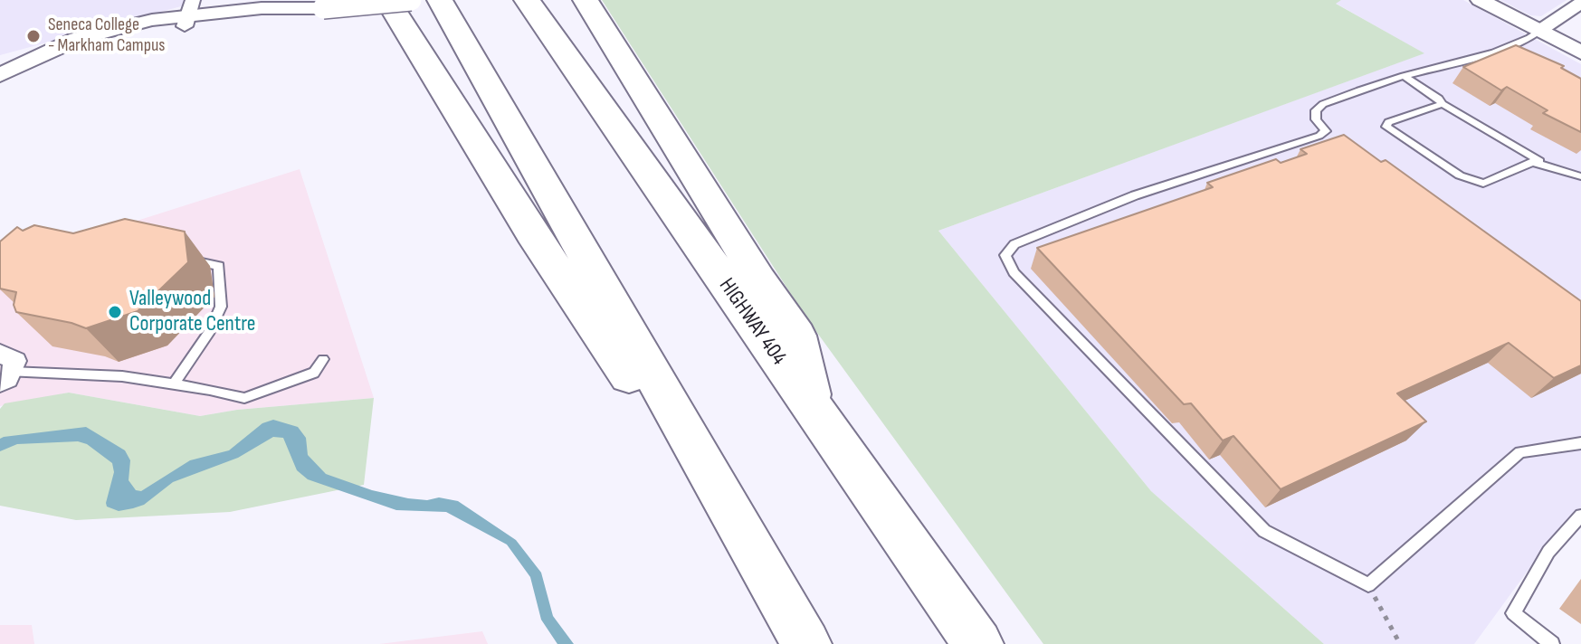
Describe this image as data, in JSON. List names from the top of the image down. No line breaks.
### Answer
{"streets":{"highway":["HIGHWAY 404"]},"places":["Seneca College - Markham Campus","Valleywood Corporate Centre"]}
